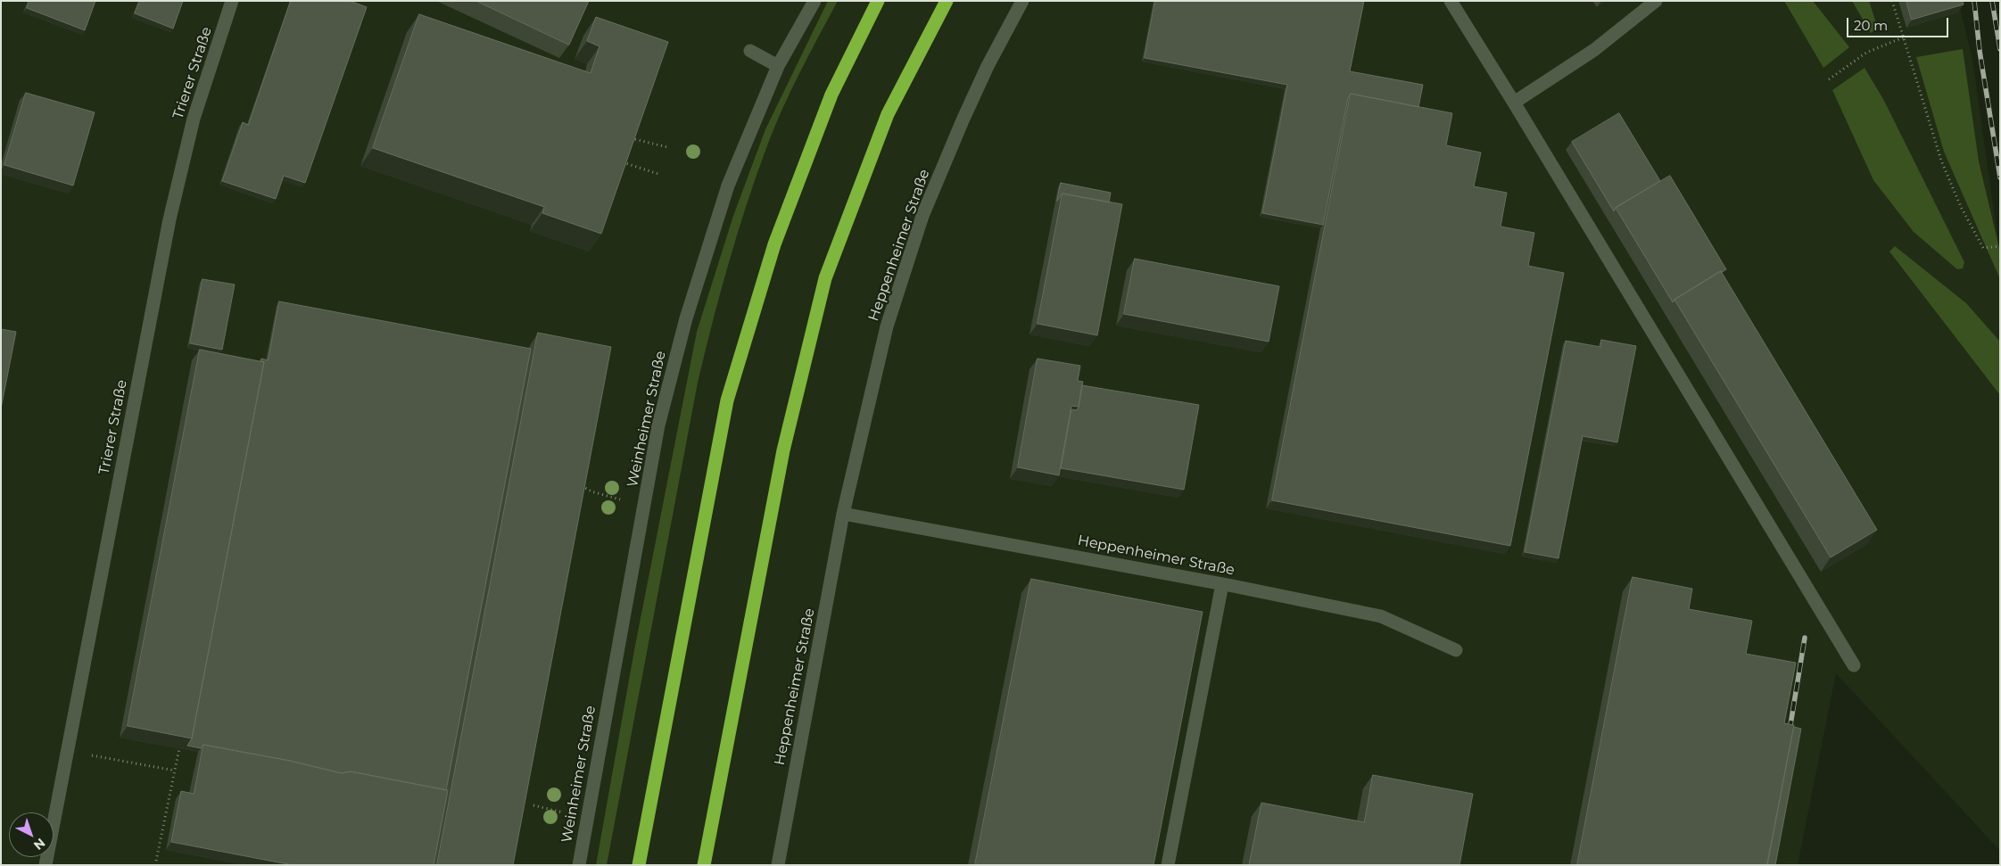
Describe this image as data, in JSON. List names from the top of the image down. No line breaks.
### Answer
{"streets":{"street":["Trierer Straße","Heppenheimer Straße","Weinheimer Straße"]},"scale_bar":"20 m","north":"bottom right"}
